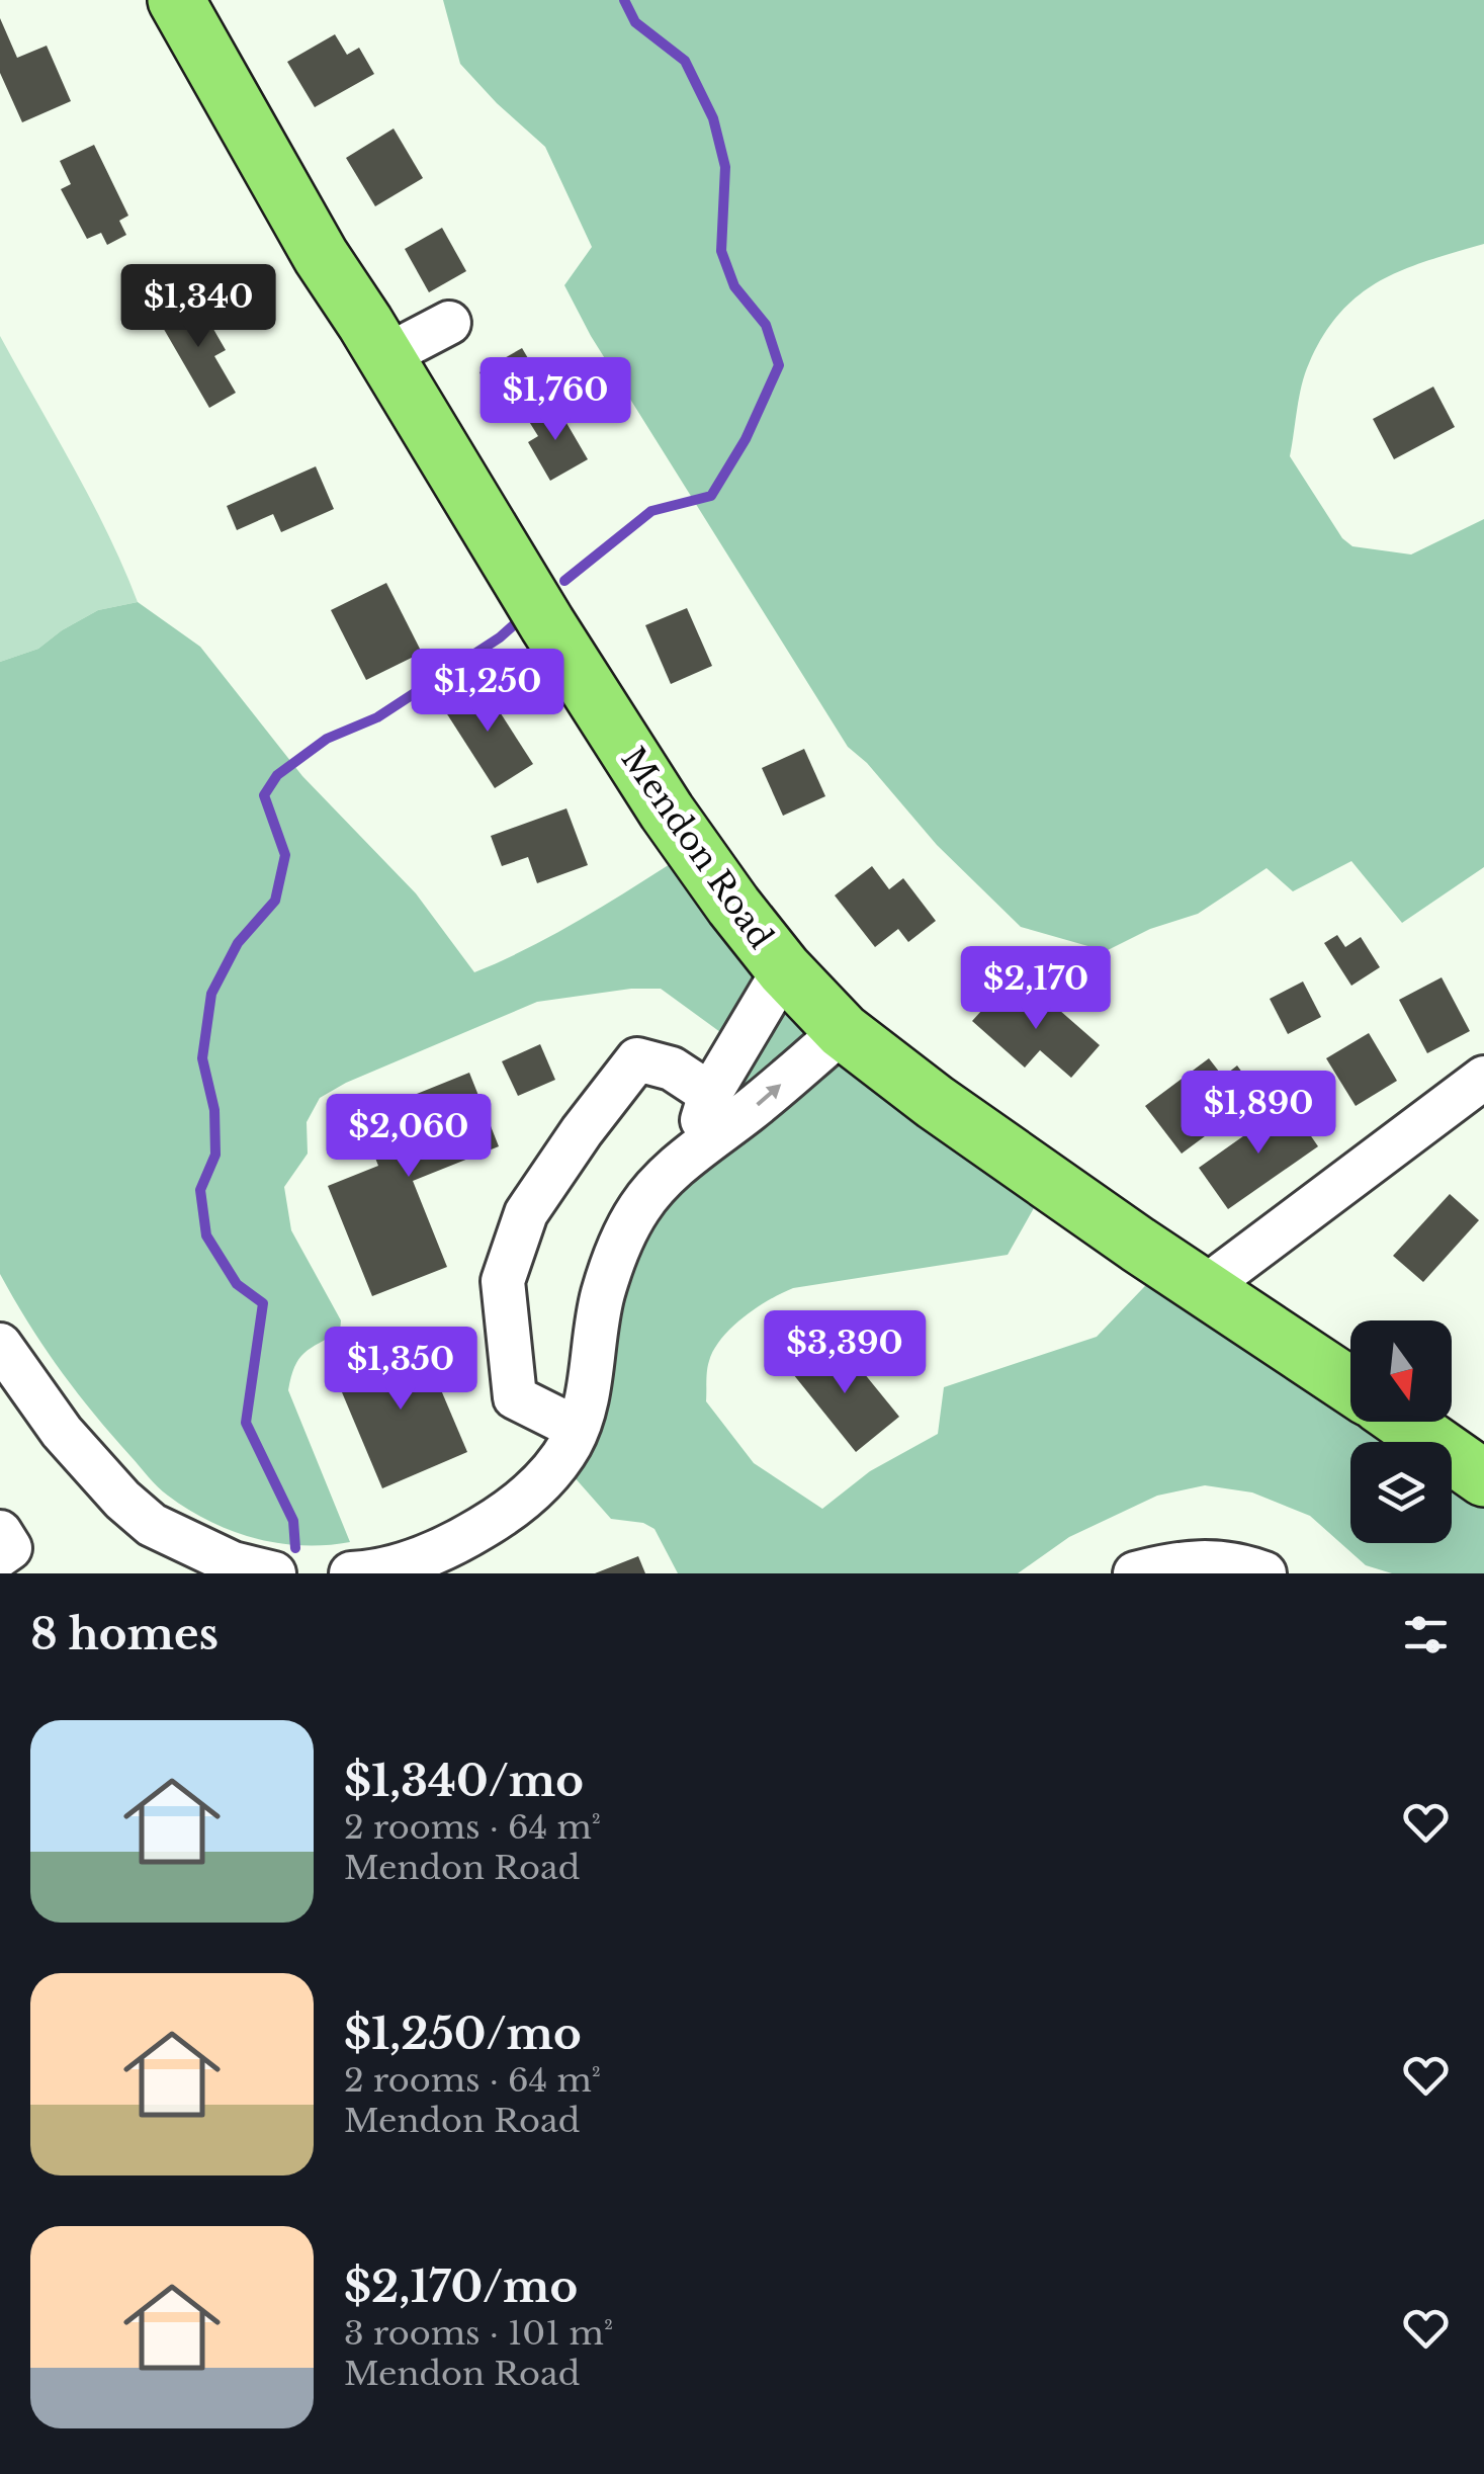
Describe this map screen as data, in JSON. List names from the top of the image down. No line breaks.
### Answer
{"streets":{"main road":["Mendon Road"]},"north":"bottom","page":{"price":["$1,340","$1,760","$1,250","$2,170","$1,890","$2,060","$3,390","$1,350"],"heading":"8 homes","list":[{"name":"$1,340/mo","note":"2 rooms · 64 m² · Mendon Road"},{"name":"$1,250/mo","note":"2 rooms · 64 m² · Mendon Road"},{"name":"$2,170/mo","note":"3 rooms · 101 m² · Mendon Road"}]}}
